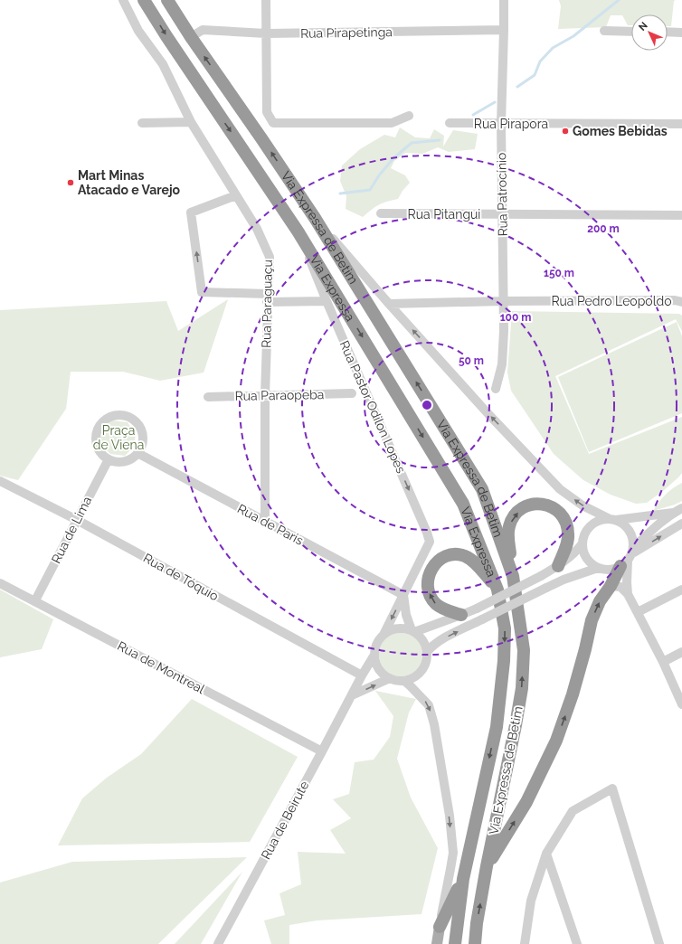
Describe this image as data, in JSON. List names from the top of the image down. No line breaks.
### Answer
{"streets":{"highway":["Via Expressa de Betim","Via Expressa"],"street":["Rua Pirapetinga","Rua Pirapora","Rua Patrocínio","Rua Pitangui","Rua Pedro Leopoldo","Rua Paraguaçu","Rua Paraopeba","Rua Pastor Odilon Lopes","Rua de Paris","Rua de Lima","Rua de Tóquio","Rua de Montreal","Rua de Beirute"]},"crossings":[["Rua Pirapetinga","Rua Patrocínio"],["Rua Pirapetinga","Via Expressa de Betim"],["Rua Pirapora","Rua Patrocínio"],["Rua Patrocínio","Rua Pitangui"],["Rua Patrocínio","Rua Pedro Leopoldo"],["Via Expressa de Betim","Via Expressa"],["Via Expressa","Rua Pastor Odilon Lopes"],["Rua Paraguaçu","Rua Paraopeba"],["Rua Paraguaçu","Rua de Paris"],["Rua Pastor Odilon Lopes","Rua de Paris"],["Rua de Paris","Rua de Lima"],["Rua de Lima","Rua de Tóquio"],["Rua de Lima","Rua de Montreal"],["Rua de Tóquio","Rua de Beirute"],["Rua de Montreal","Rua de Beirute"]],"one_way":["Via Expressa","Rua Pastor Odilon Lopes"],"parks":["Praça de Viena"],"places":["Gomes Bebidas","Mart Minas Atacado e Varejo"],"north":"top left","rings":["200 m","150 m","100 m","50 m"]}
